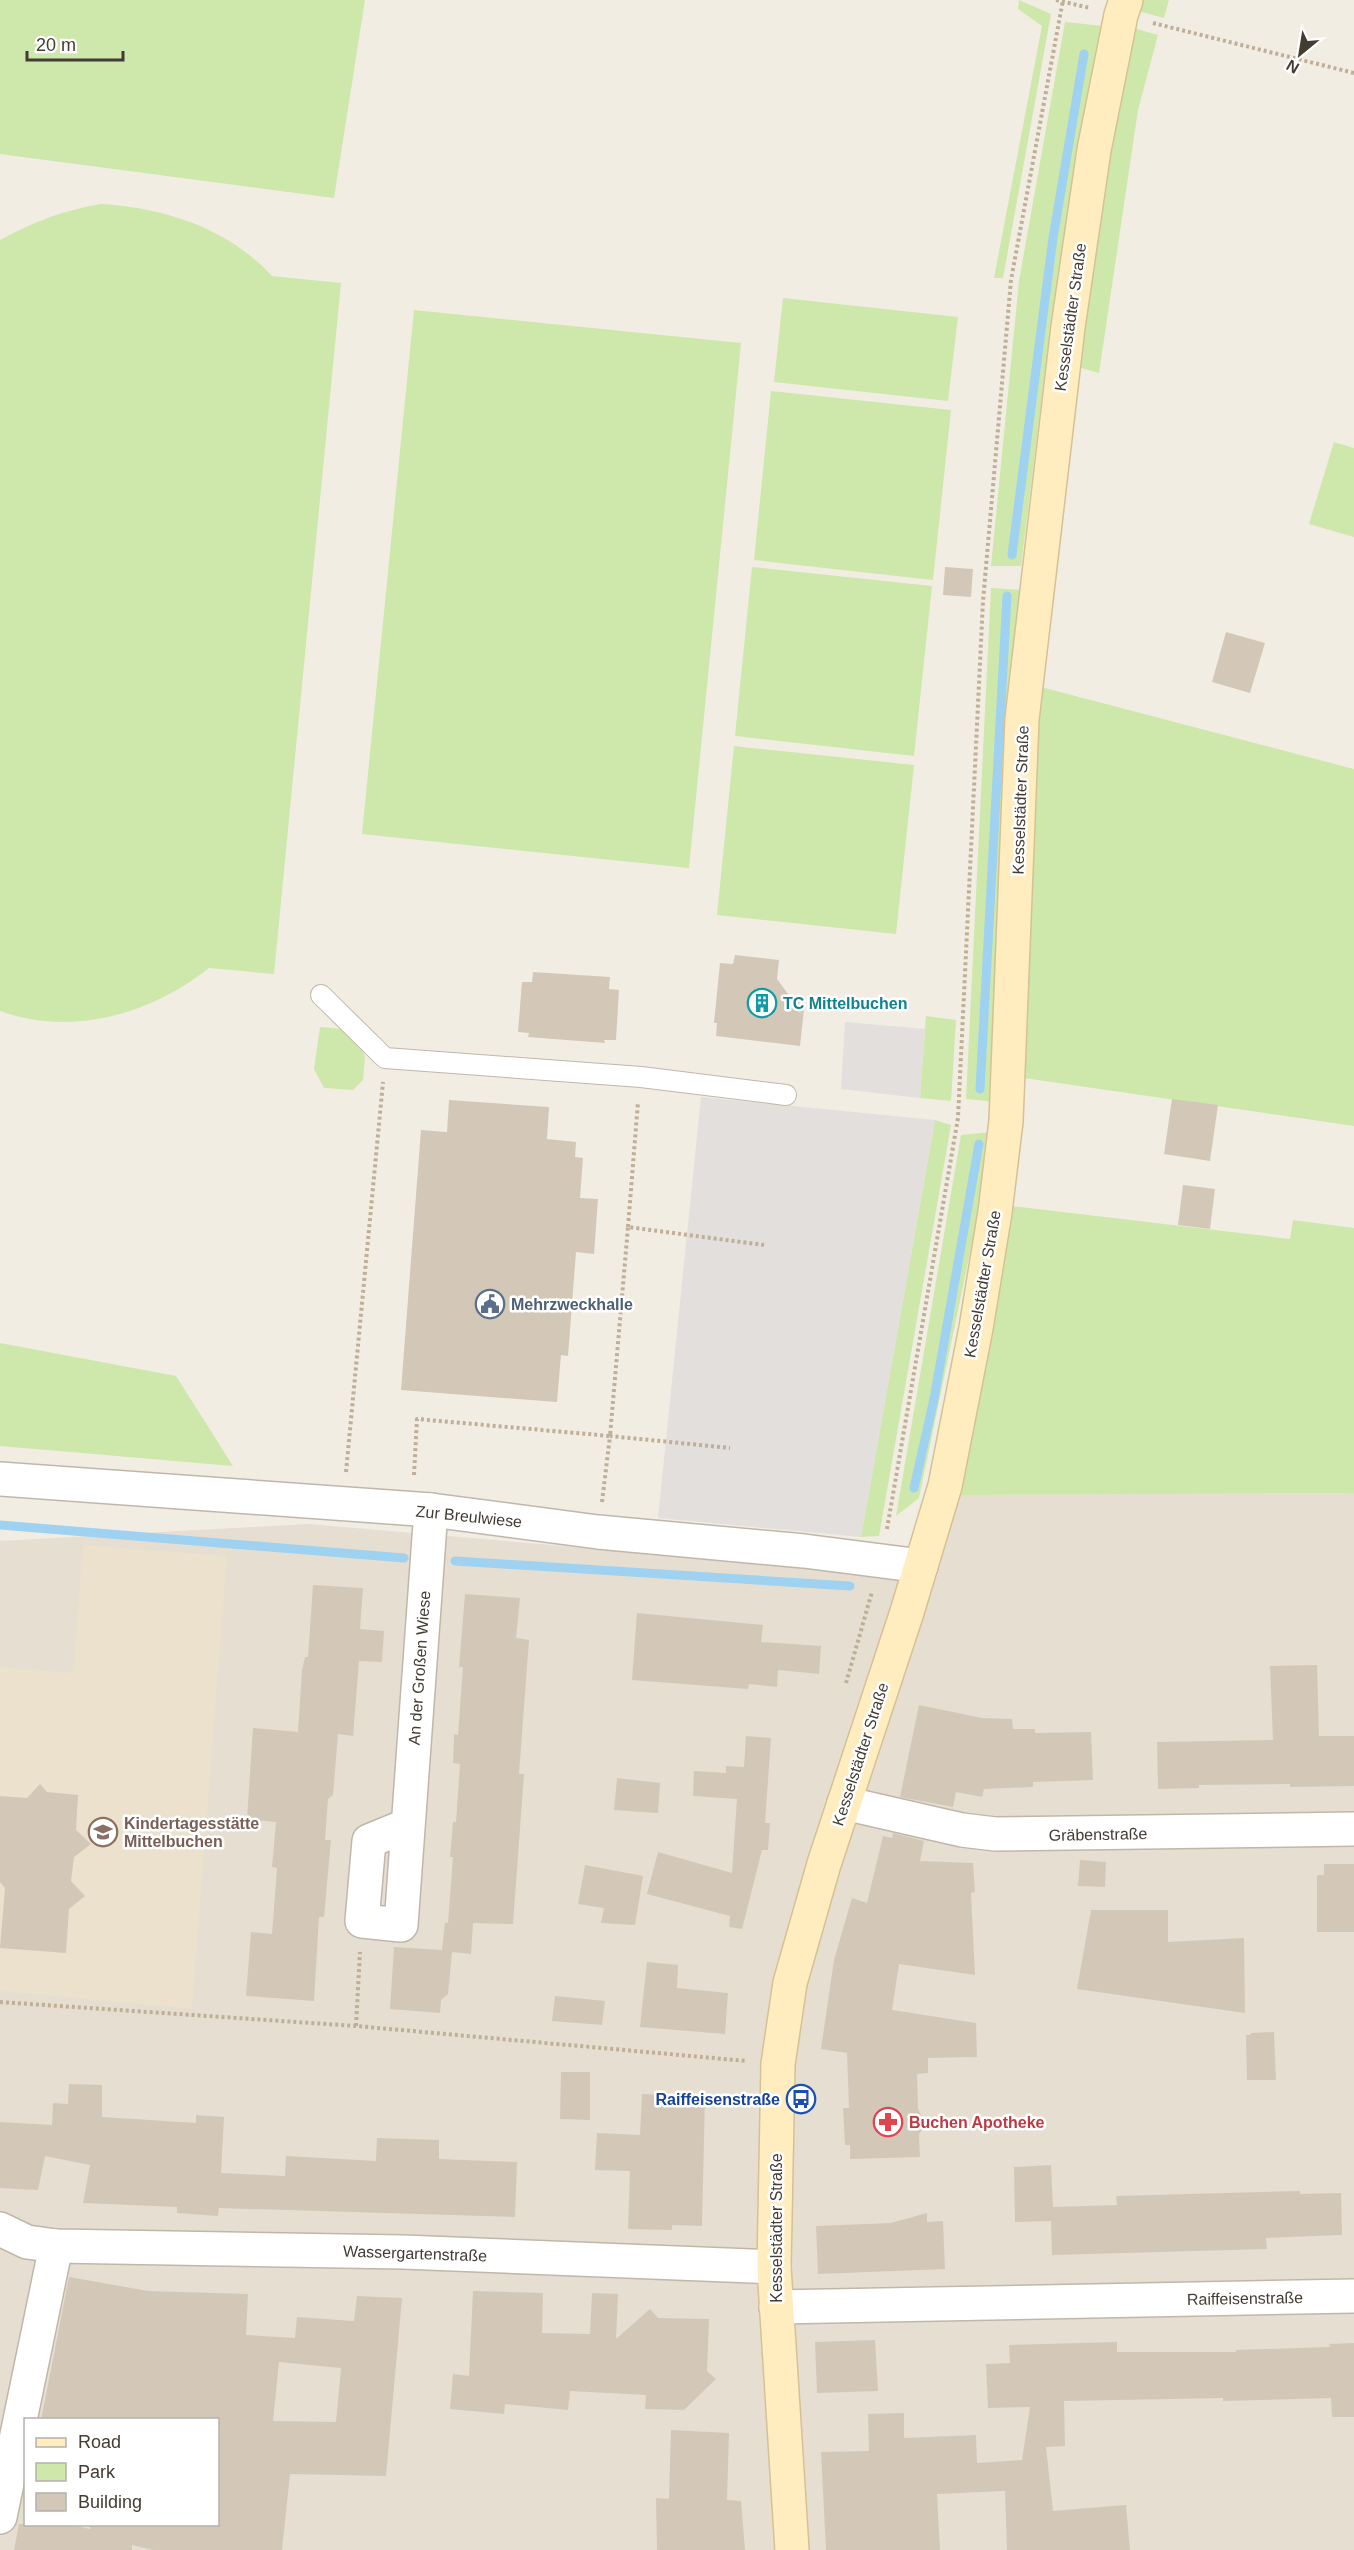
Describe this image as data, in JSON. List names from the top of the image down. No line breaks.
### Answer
{"streets":{"main road":["Kesselstädter Straße"],"street":["Zur Breulwiese","An der Großen Wiese","Gräbenstraße","Wassergartenstraße","Raiffeisenstraße"]},"crossings":[["Kesselstädter Straße","Zur Breulwiese"],["Kesselstädter Straße","Gräbenstraße"],["Kesselstädter Straße","Wassergartenstraße"],["Kesselstädter Straße","Raiffeisenstraße"],["Zur Breulwiese","An der Großen Wiese"]],"places":{"building":["TC Mittelbuchen"],"public building":["Mehrzweckhalle"],"school or university":["Kindertagesstätte Mittelbuchen"],"bus stop":["Raiffeisenstraße"],"pharmacy":["Buchen Apotheke"]},"legend":["Road","Park","Building"],"scale_bar":"20 m","north":"bottom left"}
